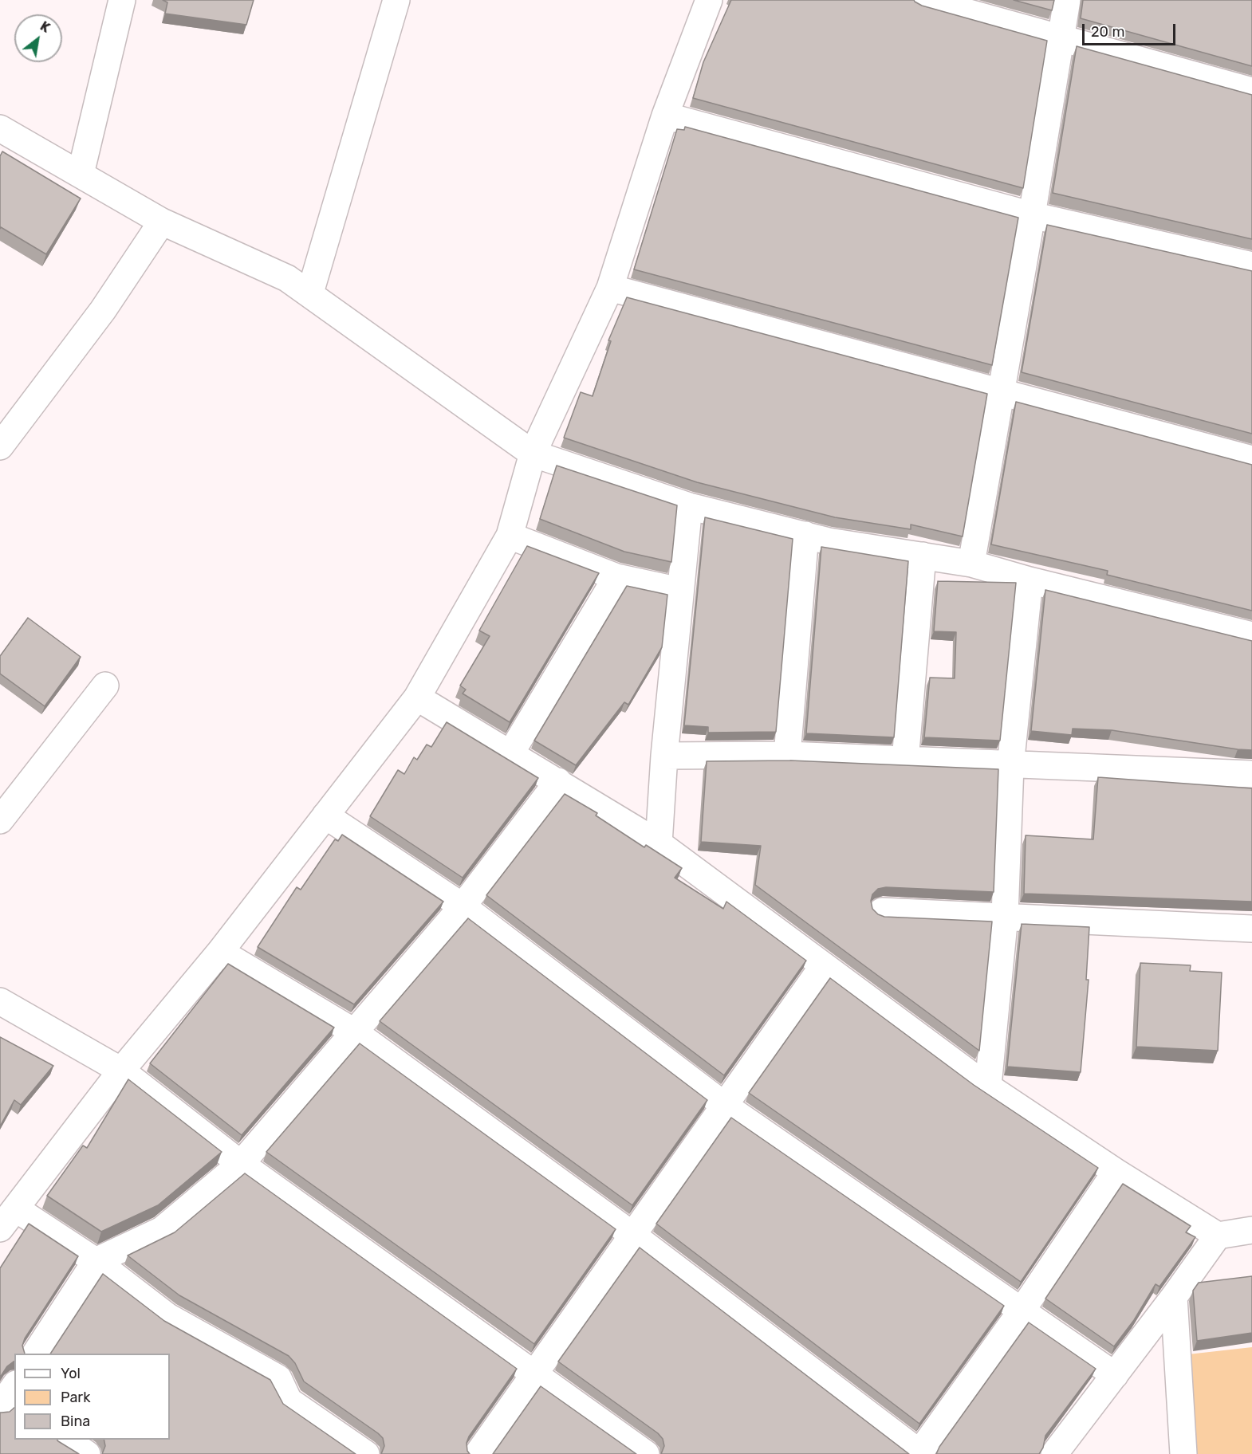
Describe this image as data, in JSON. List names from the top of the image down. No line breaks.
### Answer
{"legend":["Yol","Park","Bina"],"scale_bar":"20 m","north":"top right"}
